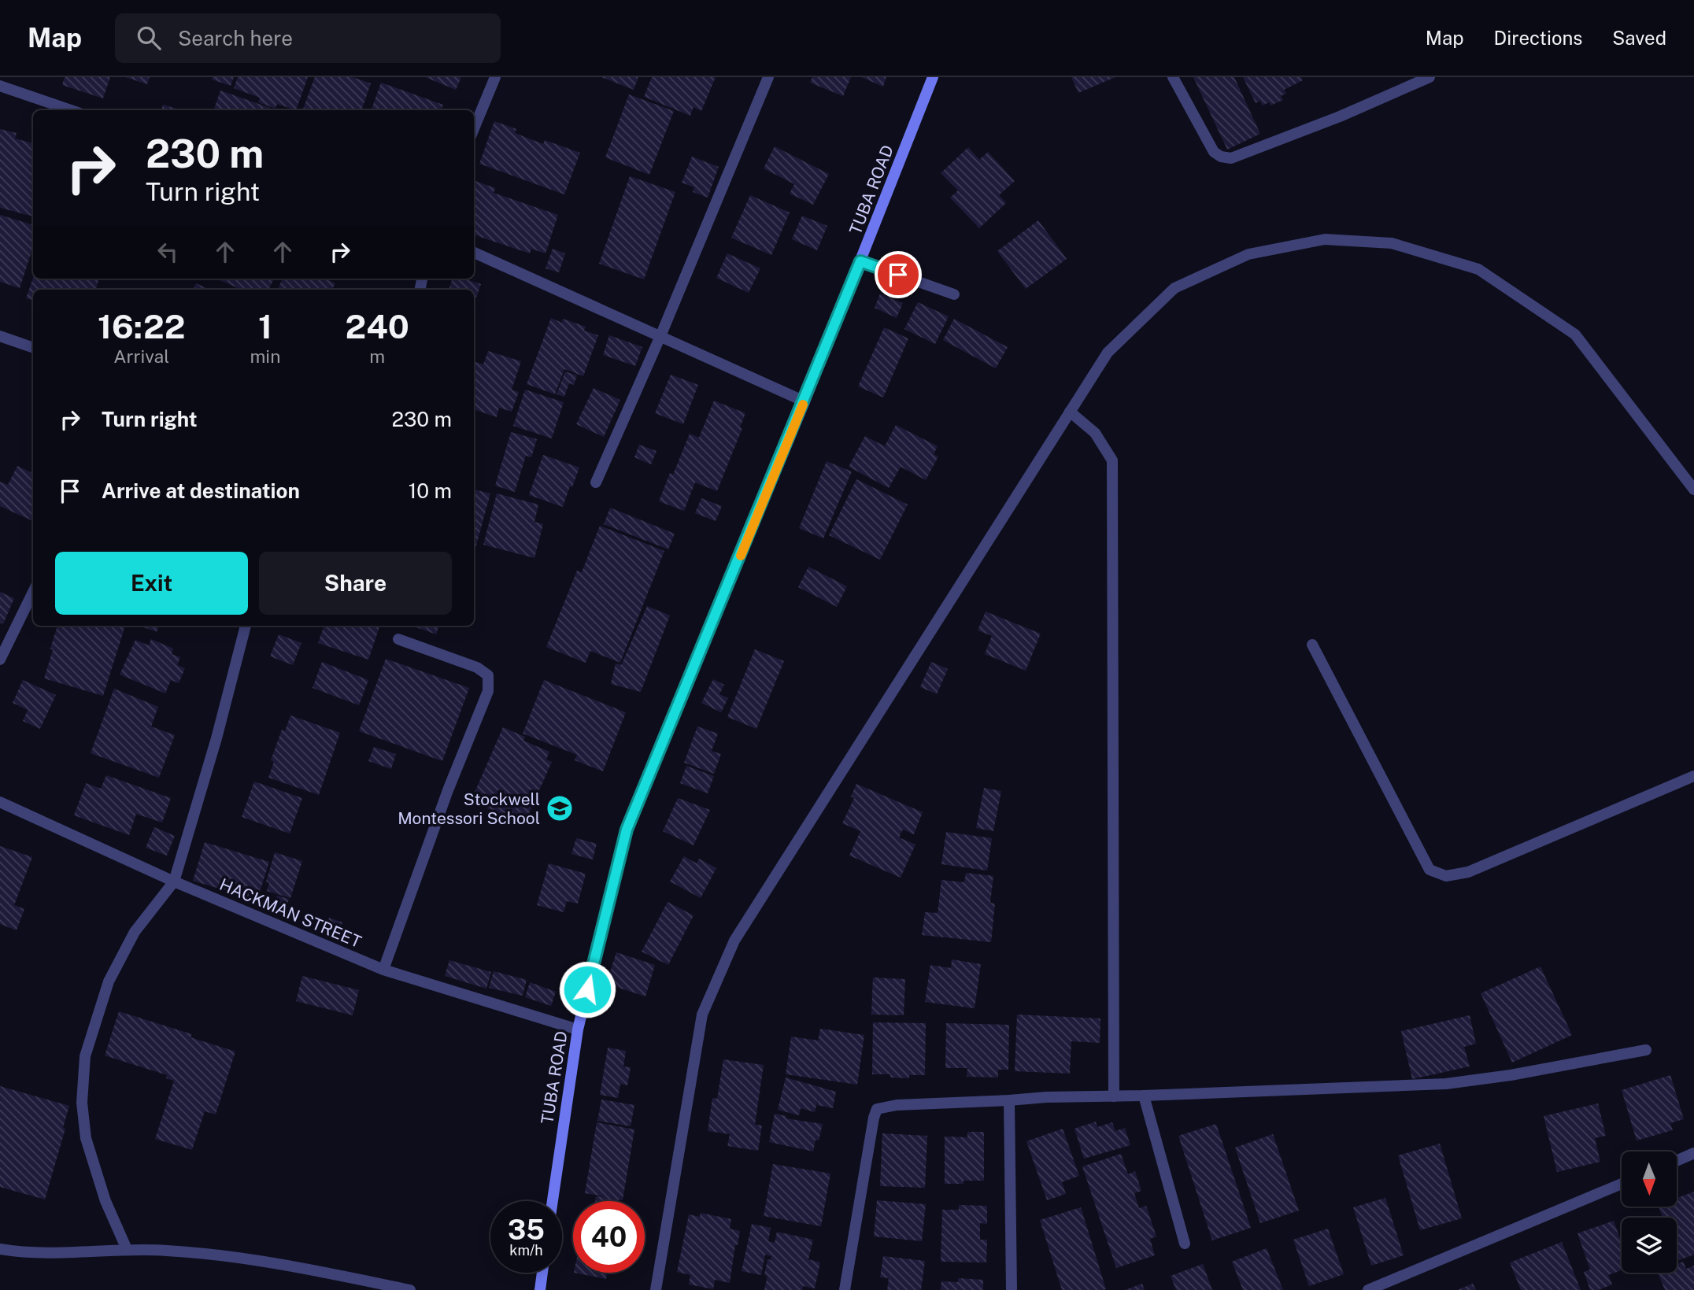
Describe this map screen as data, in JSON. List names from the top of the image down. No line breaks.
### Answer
{"streets":{"street":["TUBA ROAD","HACKMAN STREET"]},"crossings":[["TUBA ROAD","HACKMAN STREET"]],"places":{"school or university":["Stockwell Montessori School"]},"north":"bottom","page":{"header":"Map","search":"Search here","nav":["Map","Directions","Saved"],"turn":["230 m","Turn right"],"eta":["16:22","Arrival","1","min","240","m"],"list":[{"name":"Turn right","value":"230 m"},{"name":"Arrive at destination","value":"10 m"}],"buttons":["Exit","Share"],"speed":"35 km/h","limit":"40"}}
